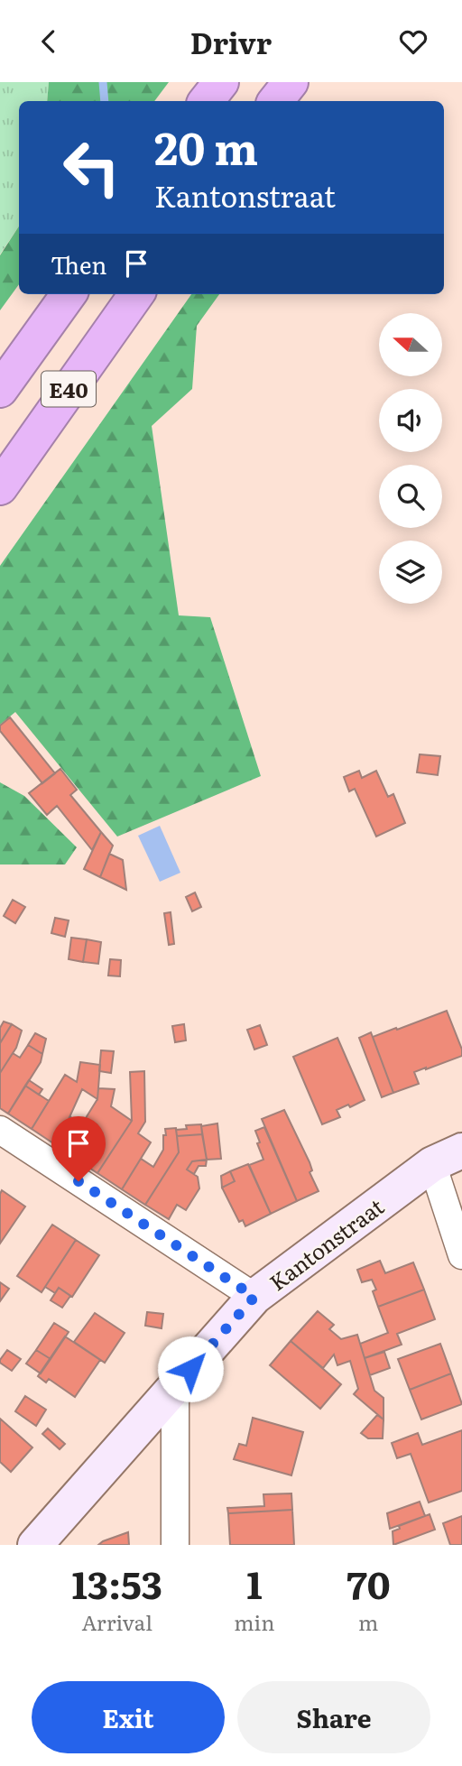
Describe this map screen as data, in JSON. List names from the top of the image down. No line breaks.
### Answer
{"streets":{"highway":["E40"],"street":["Kantonstraat"]},"north":"left","page":{"header":"Drivr","turn":["20 m","Kantonstraat"],"then":"Then","eta":["13:53","Arrival","1","min","70","m"],"buttons":["Exit","Share"]}}
